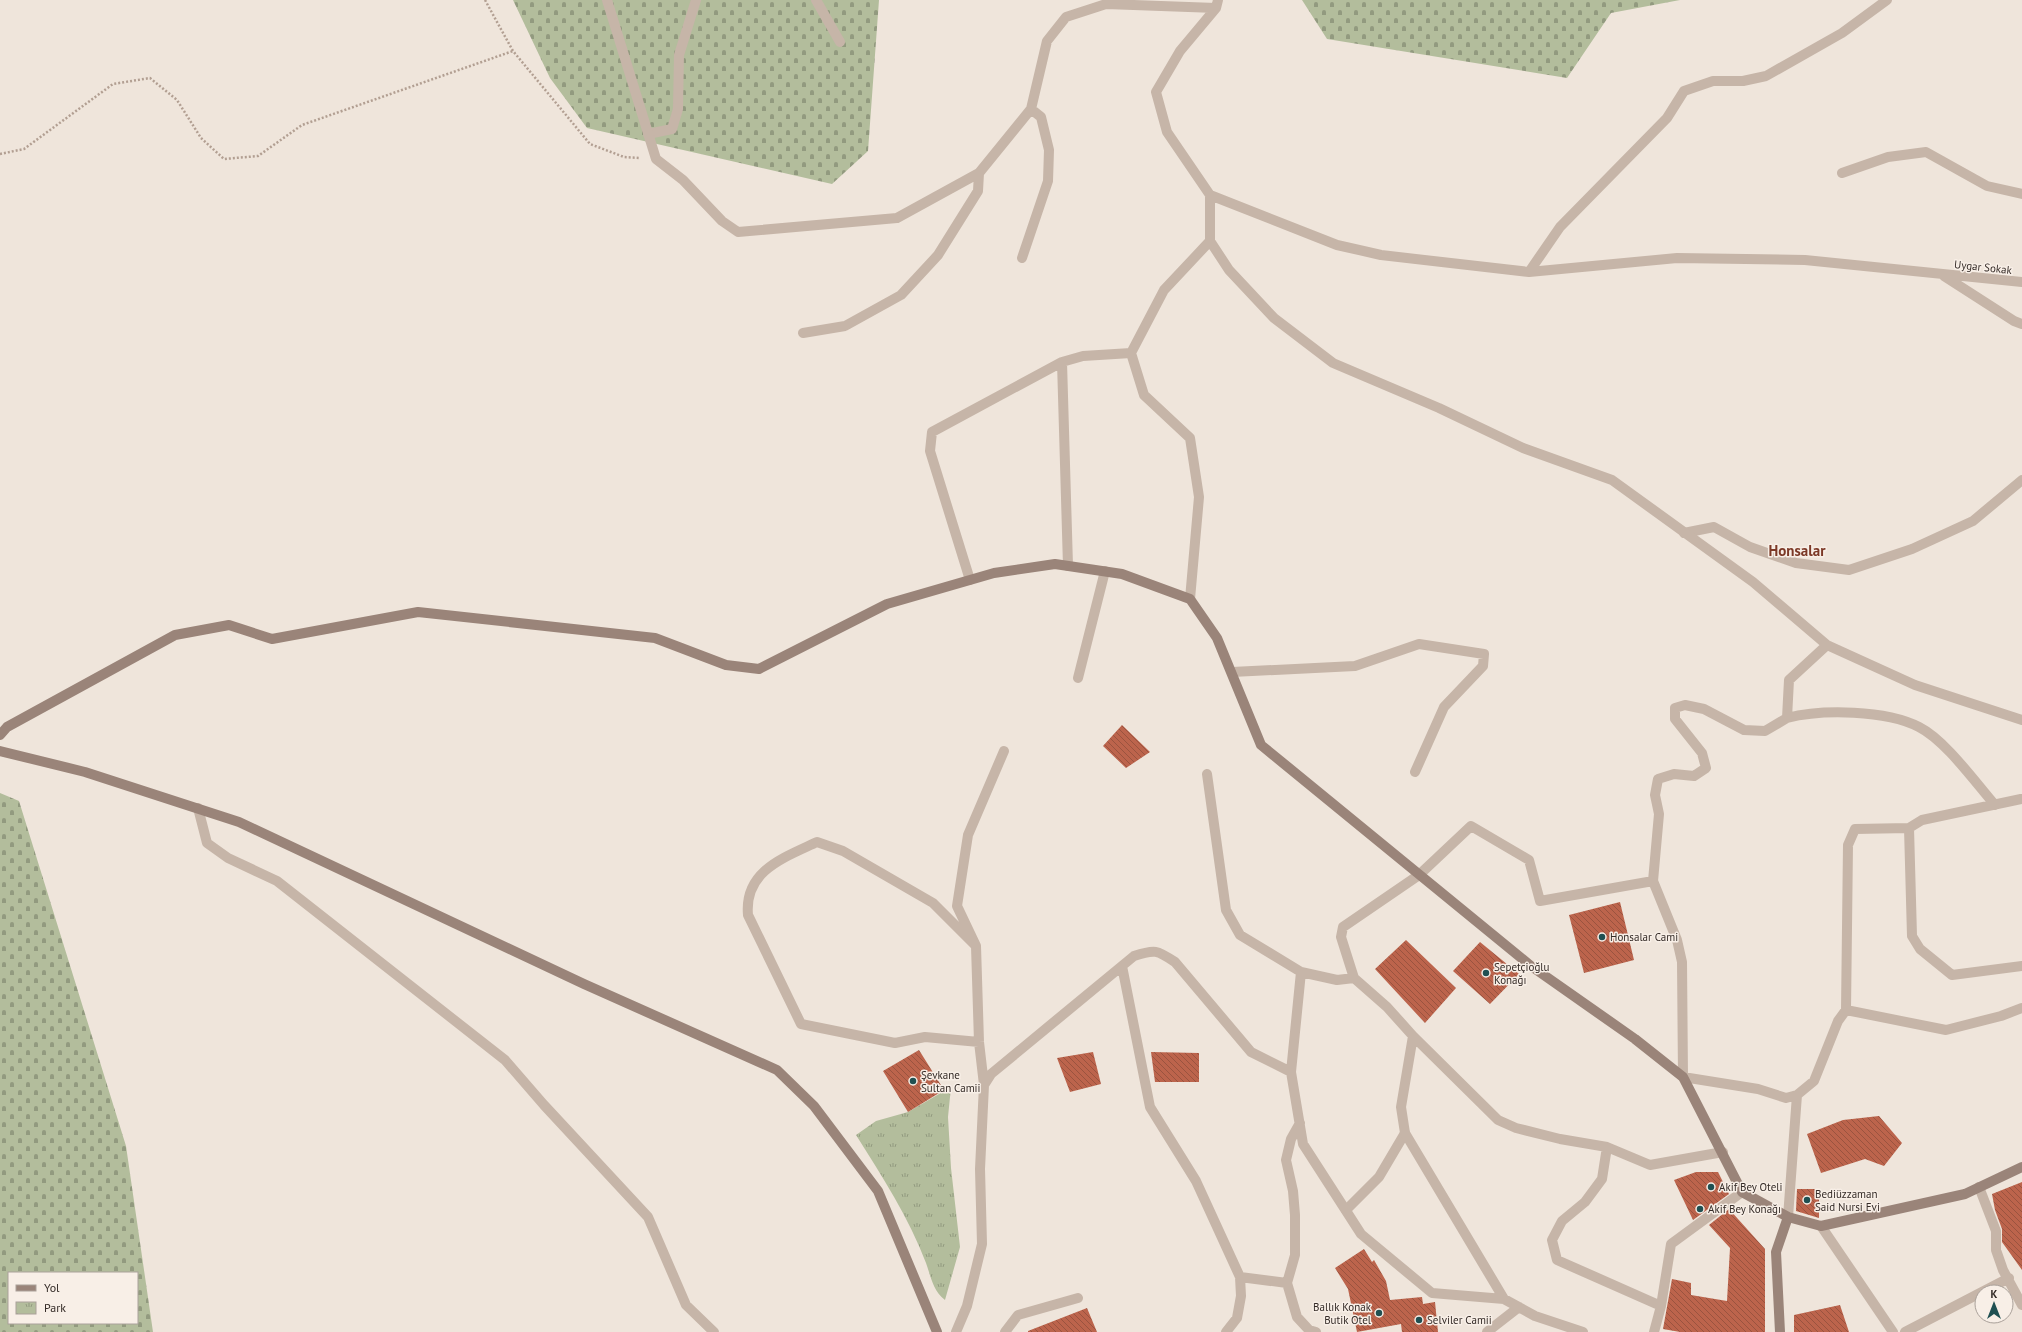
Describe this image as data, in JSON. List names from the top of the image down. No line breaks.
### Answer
{"streets":{"street":["Uygar Sokak"]},"districts":["Honsalar"],"places":["Honsalar Cami","Sepetçioğlu Konağı","Şevkane Sultan Camii","Akif Bey Oteli","Bediüzzaman Said Nursi Evi","Akif Bey Konağı","Ballık Konak Butik Otel","Selviler Camii"],"legend":["Yol","Park"],"north":"top"}
